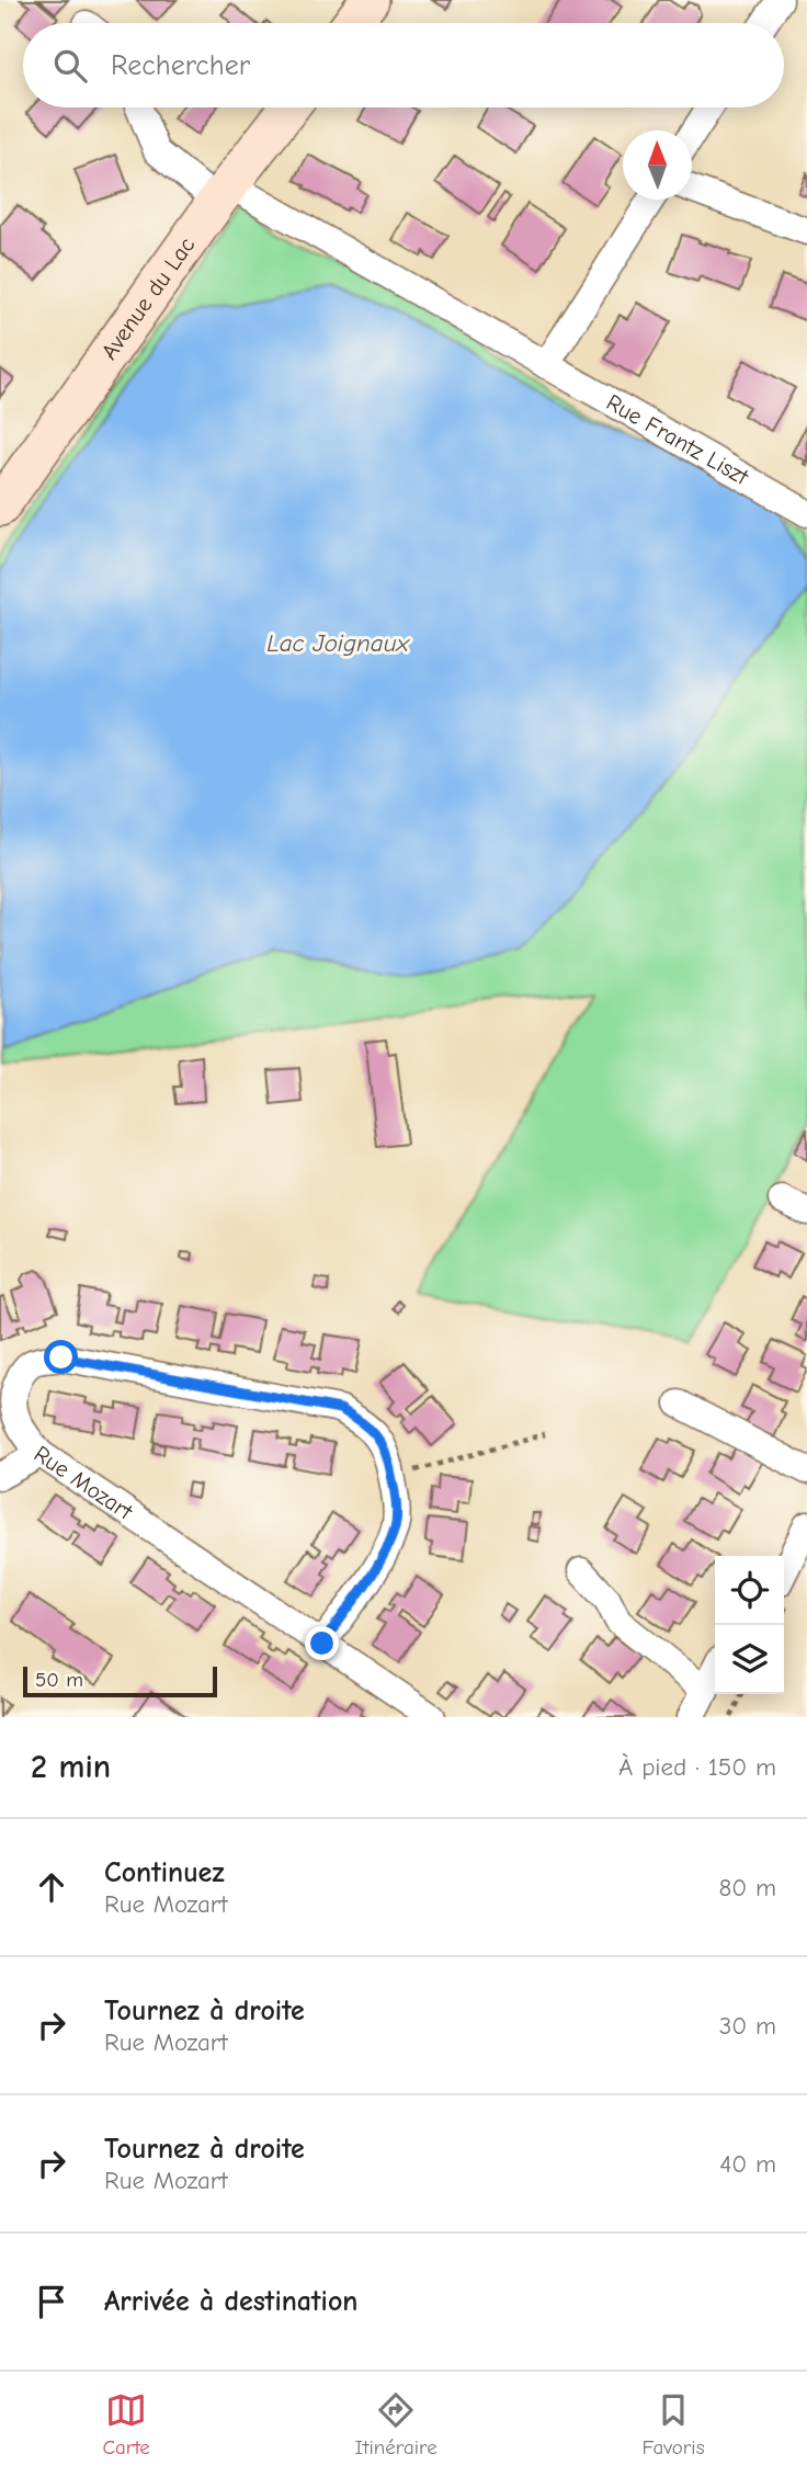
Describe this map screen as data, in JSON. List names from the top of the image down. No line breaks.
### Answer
{"streets":{"main road":["Avenue du Lac"],"street":["Rue Frantz Liszt","Rue Mozart"]},"crossings":[["Avenue du Lac","Rue Frantz Liszt"]],"water":["Lac Joignaux"],"scale_bar":"50 m","north":"top","page":{"search":"Rechercher","scale":"50 m","heading":["2 min","À pied · 150 m"],"list":[["Continuez","Rue Mozart","80 m"],["Tournez à droite","Rue Mozart","30 m"],["Tournez à droite","Rue Mozart","40 m"],"Arrivée à destination"],"nav":["Carte","Itinéraire","Favoris"]}}
